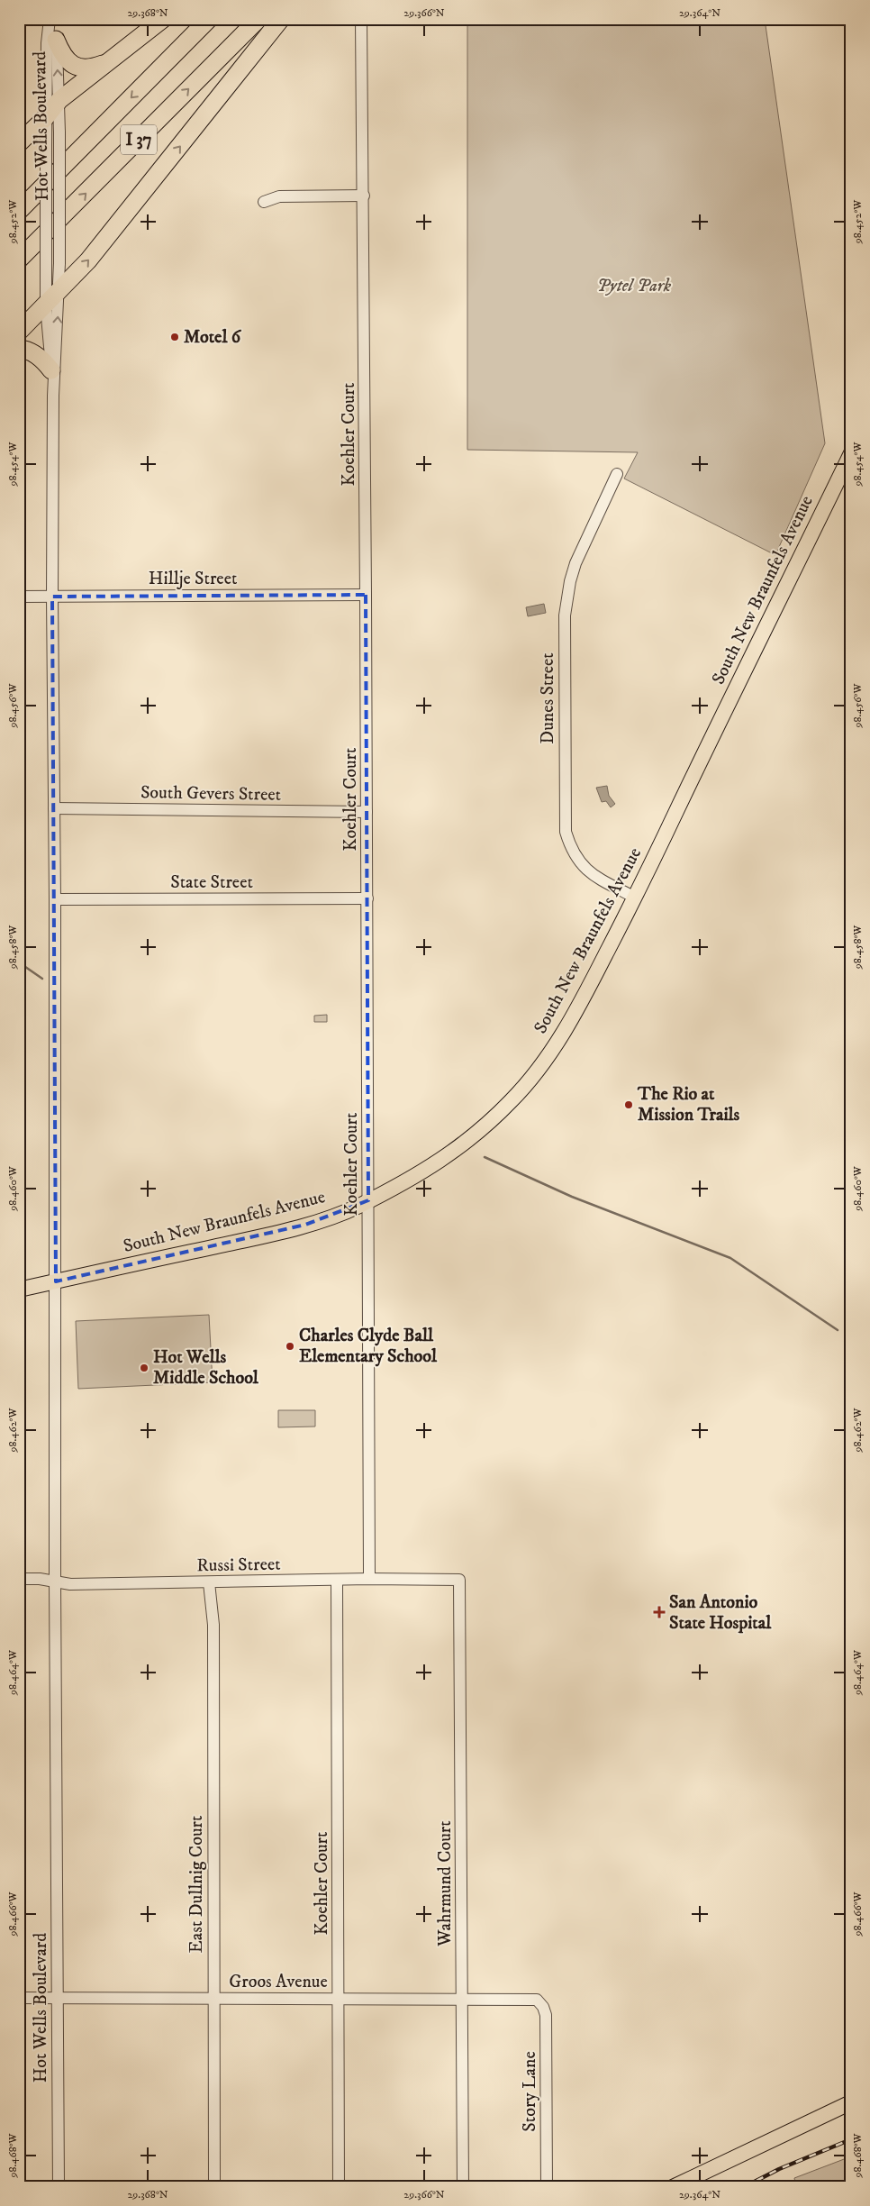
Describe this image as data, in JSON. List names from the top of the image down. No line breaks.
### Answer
{"streets":{"highway":["I 37"],"main road":["South New Braunfels Avenue"],"street":["Hot Wells Boulevard","Koehler Court","Hillje Street","Dunes Street","South Gevers Street","State Street","Russi Street","Wahrmund Court","East Dullnig Court","Groos Avenue","Story Lane"]},"crossings":[["Hot Wells Boulevard","Hillje Street"],["Hot Wells Boulevard","South New Braunfels Avenue"],["Hot Wells Boulevard","South Gevers Street"],["Hot Wells Boulevard","State Street"],["Hot Wells Boulevard","Russi Street"],["Hot Wells Boulevard","Groos Avenue"],["Koehler Court","Hillje Street"],["Koehler Court","South New Braunfels Avenue"],["Koehler Court","South Gevers Street"],["Koehler Court","State Street"],["Koehler Court","Russi Street"],["Koehler Court","Groos Avenue"],["South New Braunfels Avenue","Dunes Street"],["Russi Street","Wahrmund Court"],["Russi Street","East Dullnig Court"],["Wahrmund Court","Groos Avenue"],["East Dullnig Court","Groos Avenue"],["Groos Avenue","Story Lane"]],"parks":["Pytel Park"],"places":{"other":["Motel 6","The Rio at Mission Trails","Charles Clyde Ball Elementary School","Hot Wells Middle School"],"health":["San Antonio State Hospital"]},"coordinates":["29.368°N","29.366°N","29.364°N","98.452°W","98.454°W","98.456°W","98.458°W","98.460°W","98.462°W","98.464°W","98.466°W","98.468°W"]}
